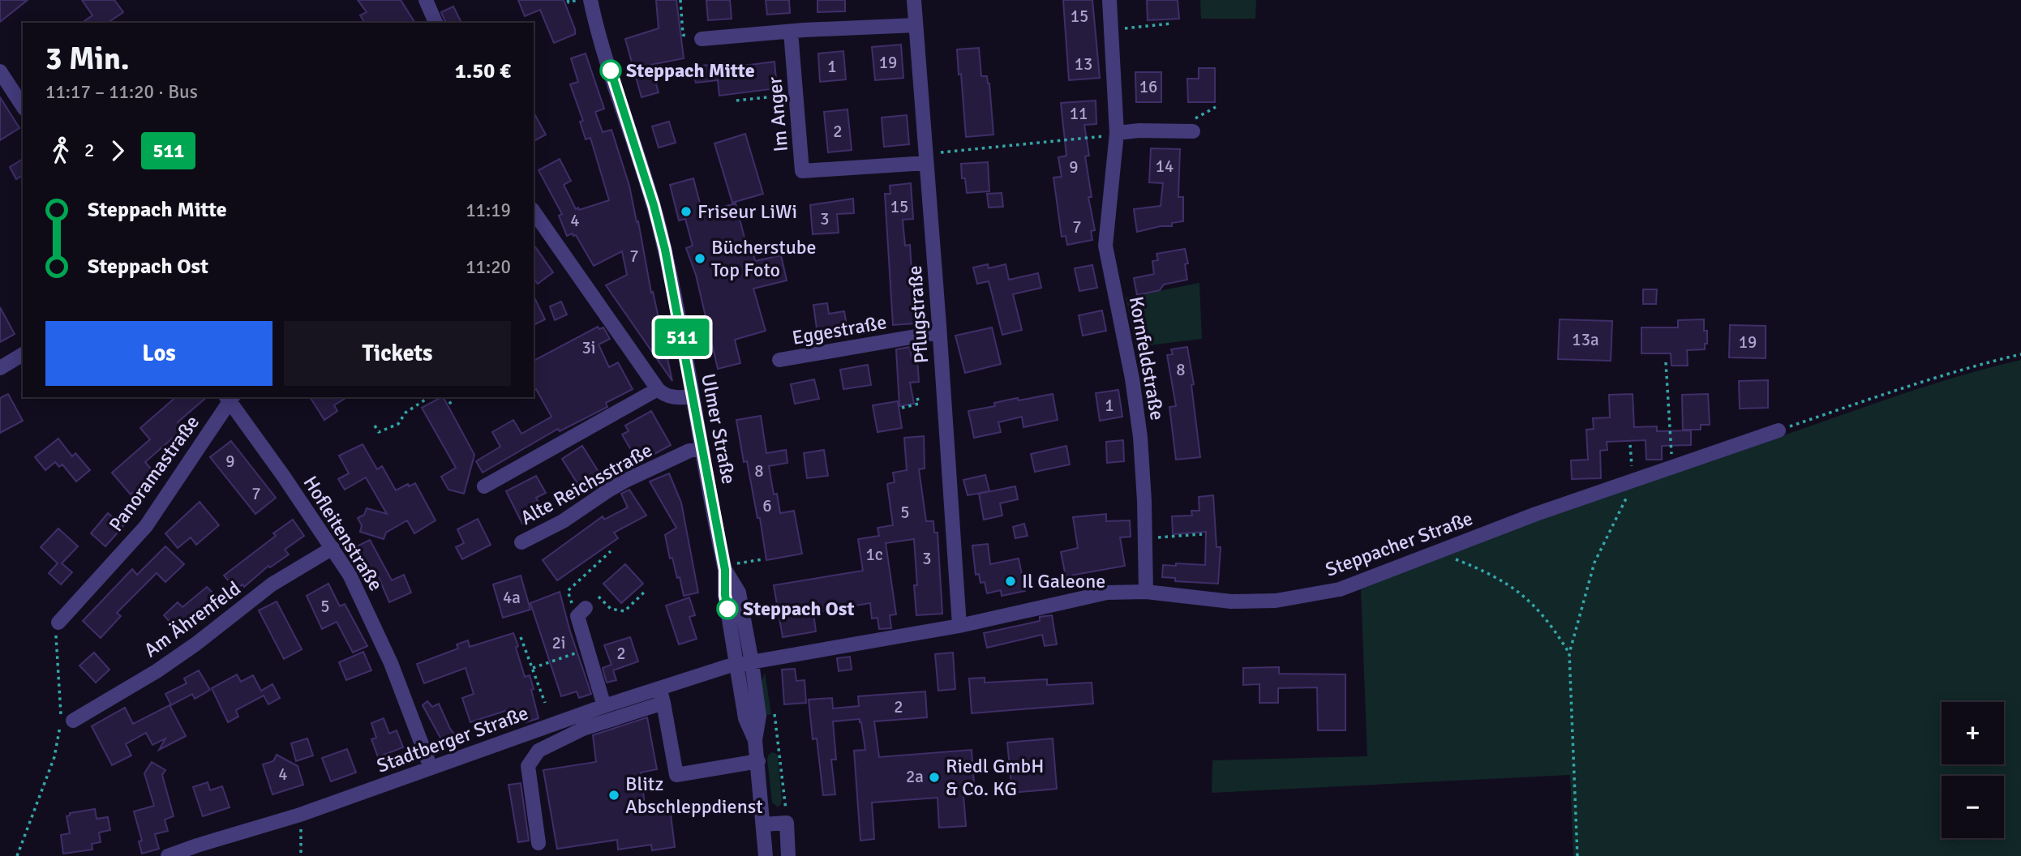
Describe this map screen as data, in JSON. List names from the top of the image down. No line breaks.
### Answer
{"streets":{"street":["Im Anger","Pflugstraße","Eggestraße","Kornfeldstraße","Ulmer Straße","Panoramastraße","Alte Reichsstraße","Hofleitenstraße","Steppacher Straße","Am Ährenfeld","Stadtberger Straße"]},"crossings":[["Im Anger","Pflugstraße"],["Pflugstraße","Eggestraße"],["Pflugstraße","Steppacher Straße"],["Kornfeldstraße","Steppacher Straße"],["Ulmer Straße","Alte Reichsstraße"],["Ulmer Straße","Steppacher Straße"],["Ulmer Straße","Stadtberger Straße"],["Panoramastraße","Hofleitenstraße"],["Hofleitenstraße","Am Ährenfeld"],["Hofleitenstraße","Stadtberger Straße"],["Steppacher Straße","Stadtberger Straße"]],"places":["Steppach Mitte","Friseur LiWi","Bücherstube Top Foto","Il Galeone","Steppach Ost","Riedl GmbH & Co. KG","Blitz Abschleppdienst"],"lines":["bus line 511"],"house_numbers":["15","19","13","1","16","11","2","14","9","15","3","4","7","7","13a","19","3i","8","1","9","8","7","6","5","1c","3","4a","5","2i","2","2","4","2a"],"page":{"on_map":"511","heading":["3 Min.","11:17 – 11:20 · Bus","1.50 €"],"legs":["2","511"],"list":[{"name":"Steppach Mitte","value":"11:19"},{"name":"Steppach Ost","value":"11:20"}],"buttons":["Los","Tickets"],"map_buttons":["+","−"]}}
